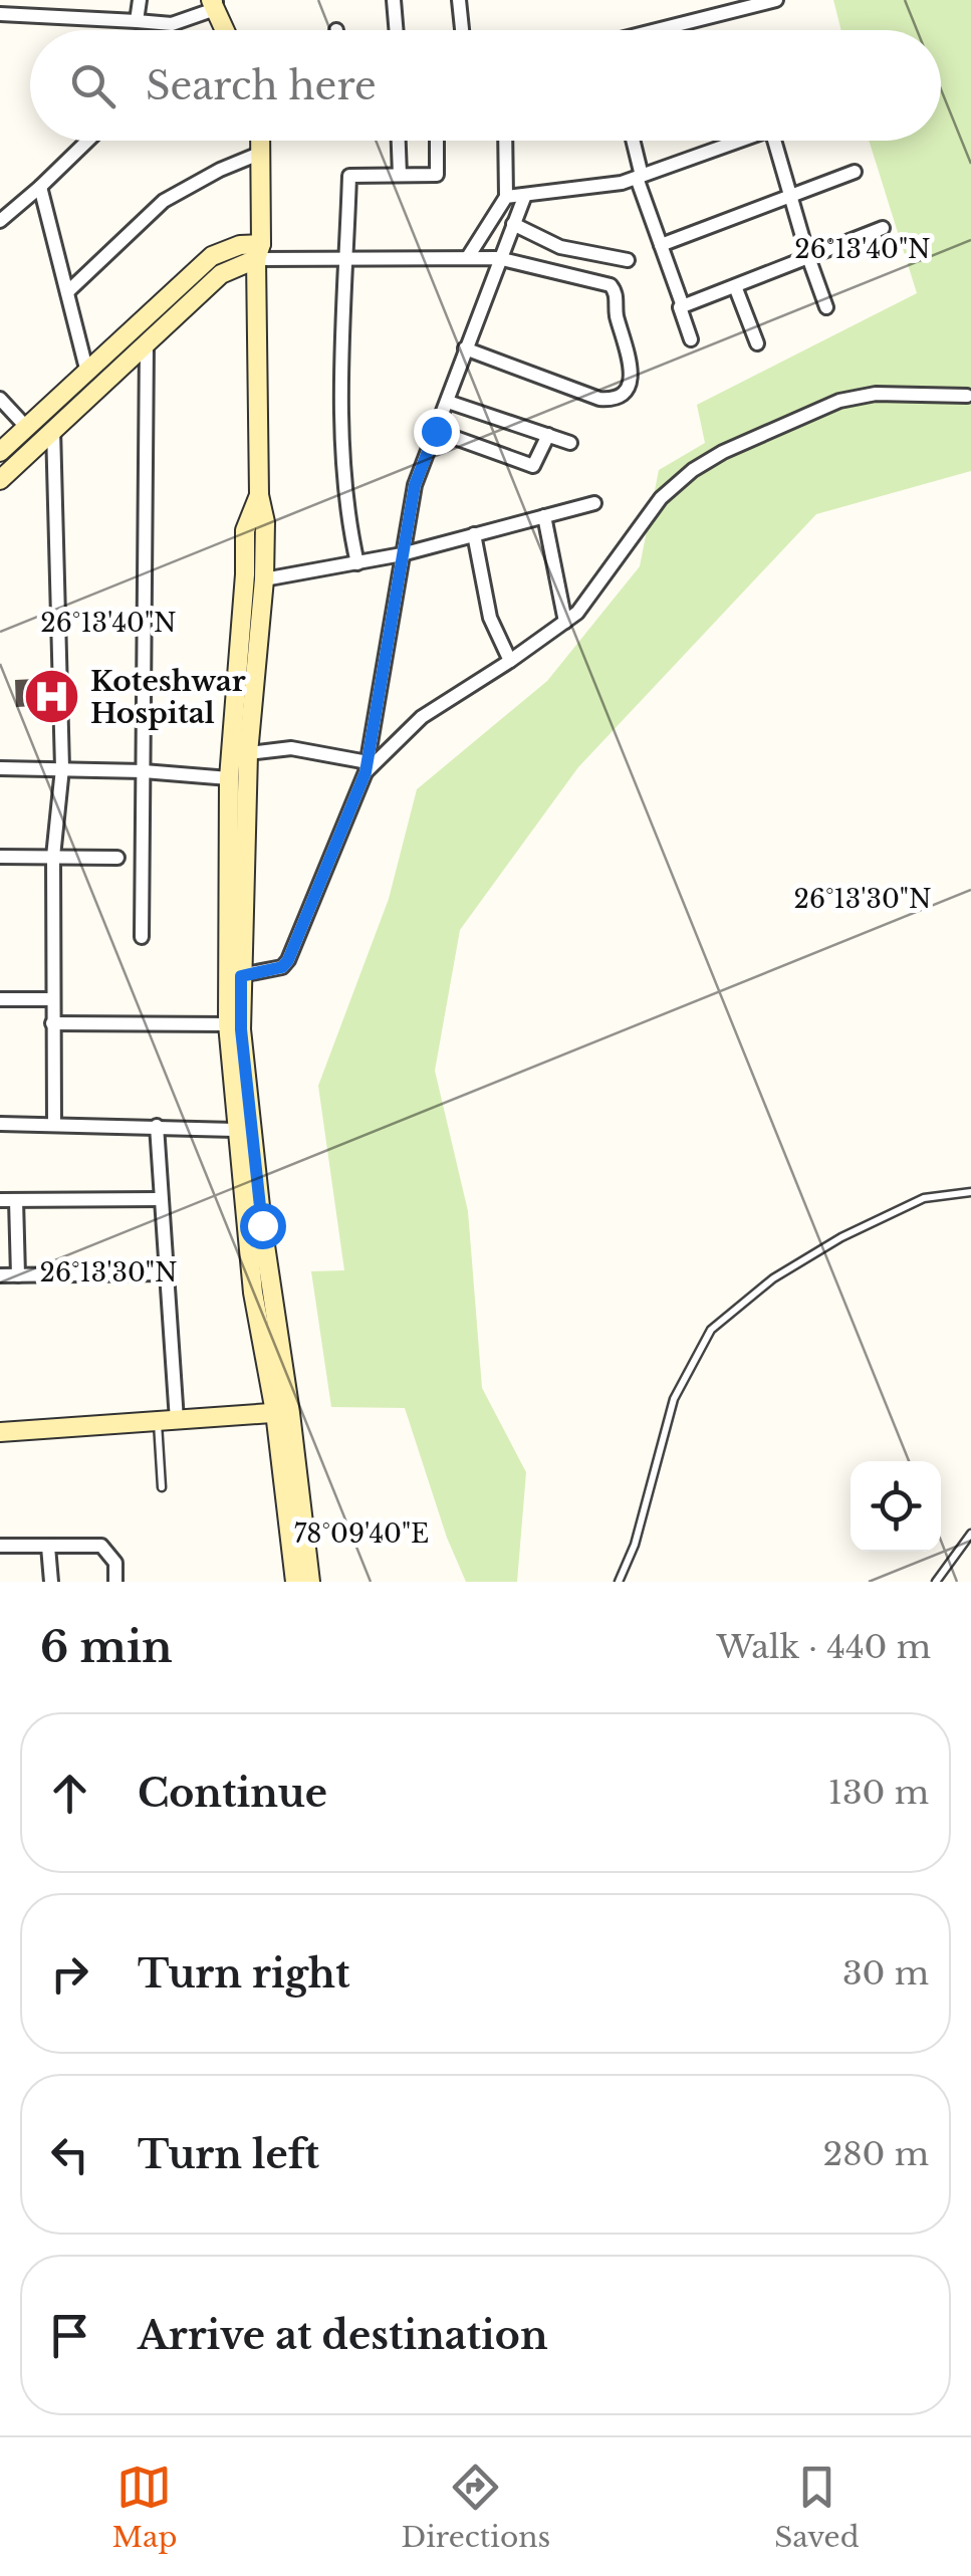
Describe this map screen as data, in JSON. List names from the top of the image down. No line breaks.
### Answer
{"places":{"hospital":["Koteshwar Hospital"]},"page":{"search":"Search here","heading":["6 min","Walk · 440 m"],"list":[["Continue","130 m"],["Turn right","30 m"],["Turn left","280 m"],"Arrive at destination"],"nav":["Map","Directions","Saved"]},"coordinates":["26°13'40\"N","26°13'30\"N","78°09'40\"E"]}
